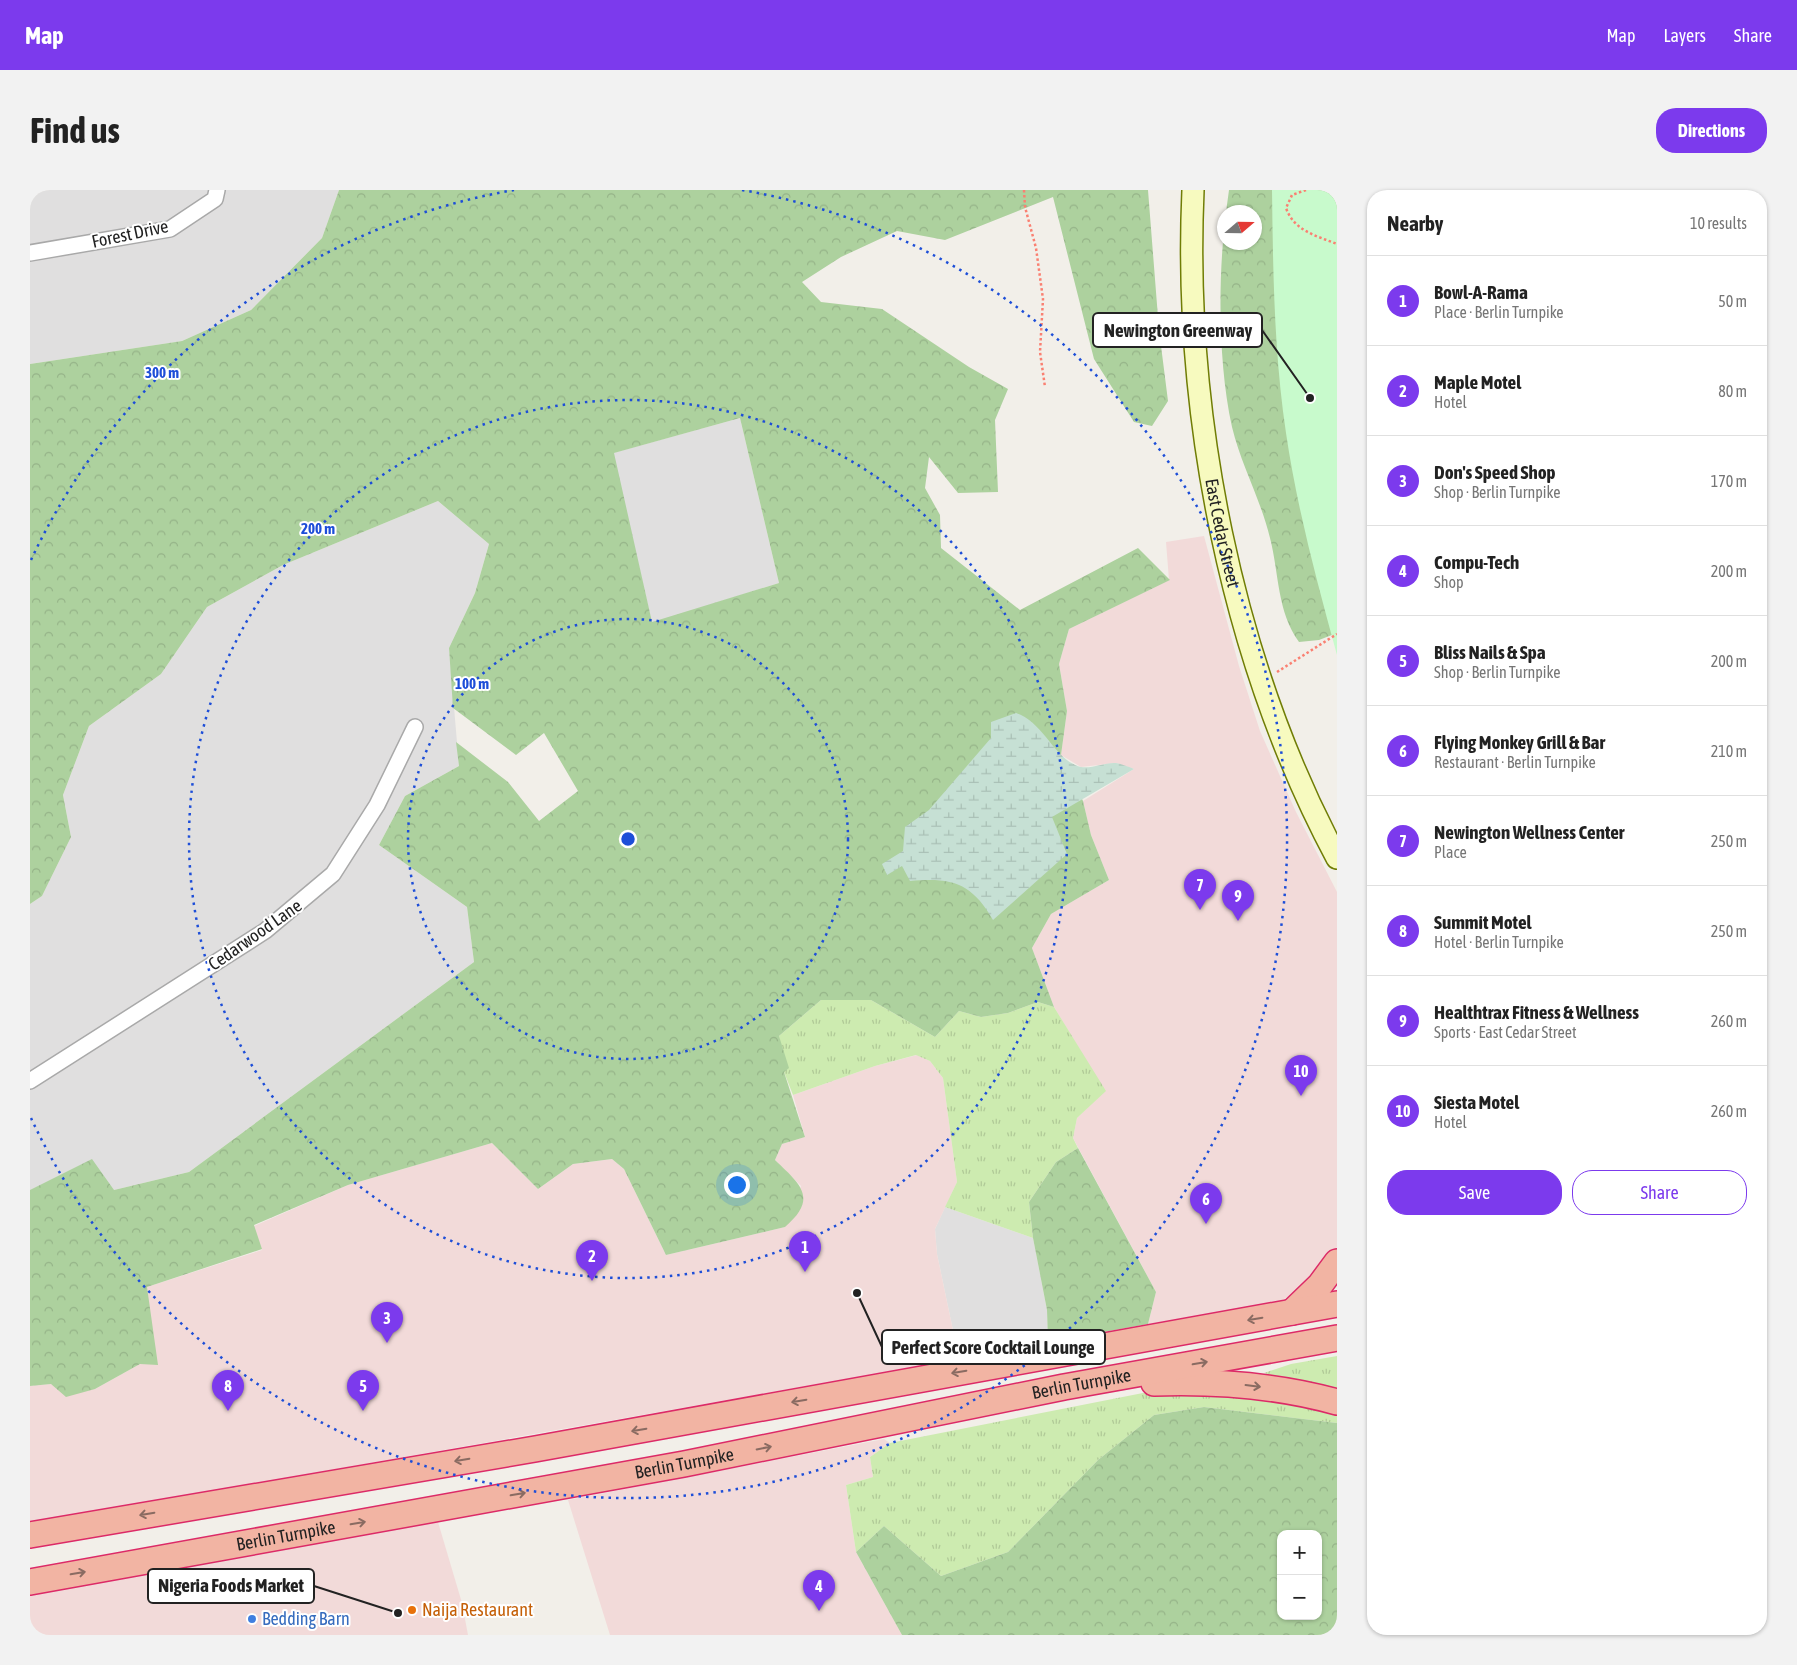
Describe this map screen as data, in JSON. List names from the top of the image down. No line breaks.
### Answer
{"streets":{"highway":["Berlin Turnpike"],"main road":["East Cedar Street"],"street":["Forest Drive","Cedarwood Lane"]},"places":["Newington Greenway","Perfect Score Cocktail Lounge","Naija Restaurant","Nigeria Foods Market","Bedding Barn"],"north":"right","page":{"header":"Map","nav":["Map","Layers","Share"],"buttons":["Directions",["Save","Share"]],"title":"Find us","heading":["Nearby","10 results"],"list":[{"mark":"1","name":"Bowl-A-Rama","note":"Place · Berlin Turnpike","value":"50 m"},{"mark":"2","name":"Maple Motel","note":"Hotel","value":"80 m"},{"mark":"3","name":"Don's Speed Shop","note":"Shop · Berlin Turnpike","value":"170 m"},{"mark":"4","name":"Compu-Tech","note":"Shop","value":"200 m"},{"mark":"5","name":"Bliss Nails & Spa","note":"Shop · Berlin Turnpike","value":"200 m"},{"mark":"6","name":"Flying Monkey Grill & Bar","note":"Restaurant · Berlin Turnpike","value":"210 m"},{"mark":"7","name":"Newington Wellness Center","note":"Place","value":"250 m"},{"mark":"8","name":"Summit Motel","note":"Hotel · Berlin Turnpike","value":"250 m"},{"mark":"9","name":"Healthtrax Fitness & Wellness","note":"Sports · East Cedar Street","value":"260 m"},{"mark":"10","name":"Siesta Motel","note":"Hotel","value":"260 m"}],"pins":["7","9","10","6","1","2","3","5","8","4"],"map_buttons":["+","−"]},"rings":["300 m","200 m","100 m"]}
